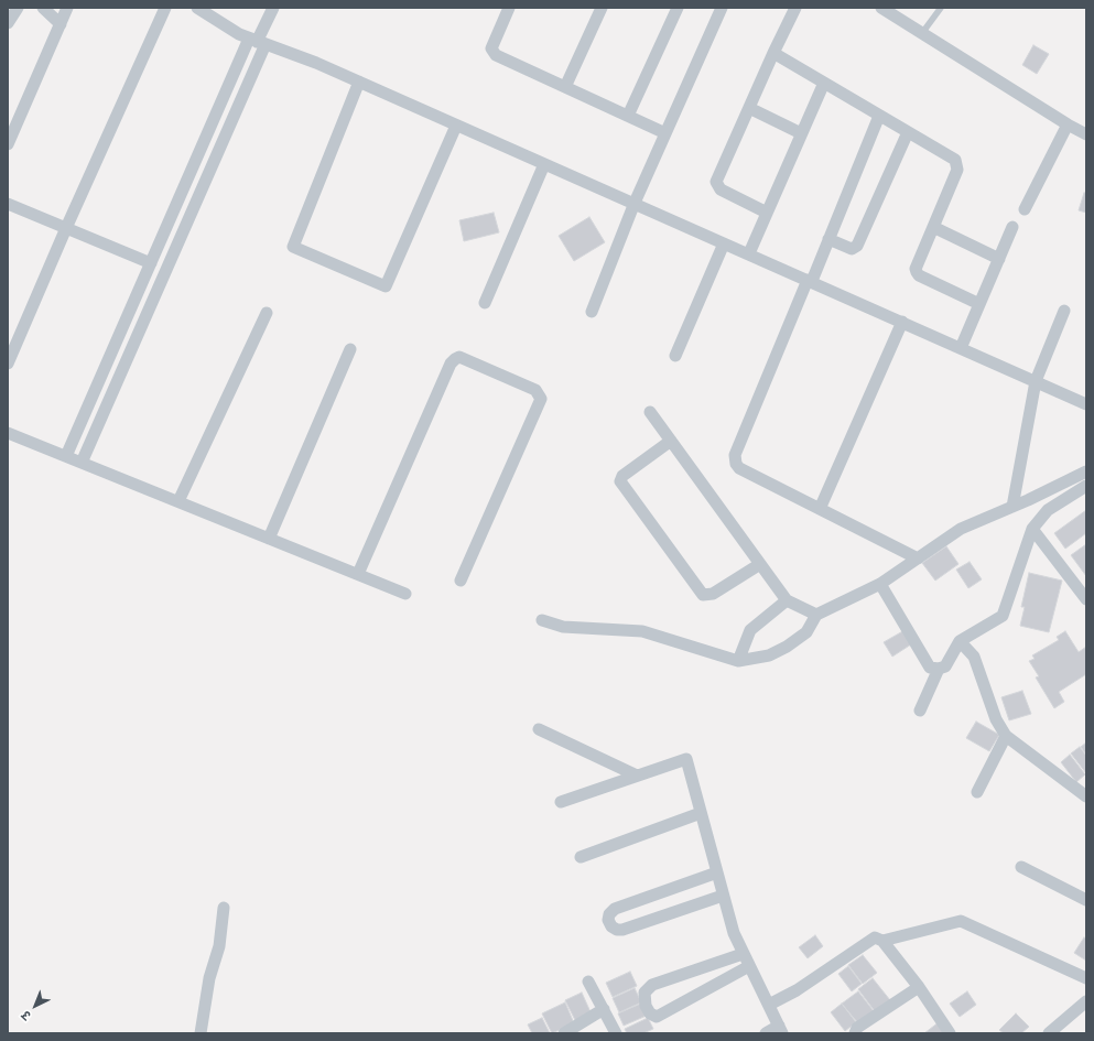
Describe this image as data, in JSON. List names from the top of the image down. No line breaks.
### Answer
{"north":"bottom left"}
